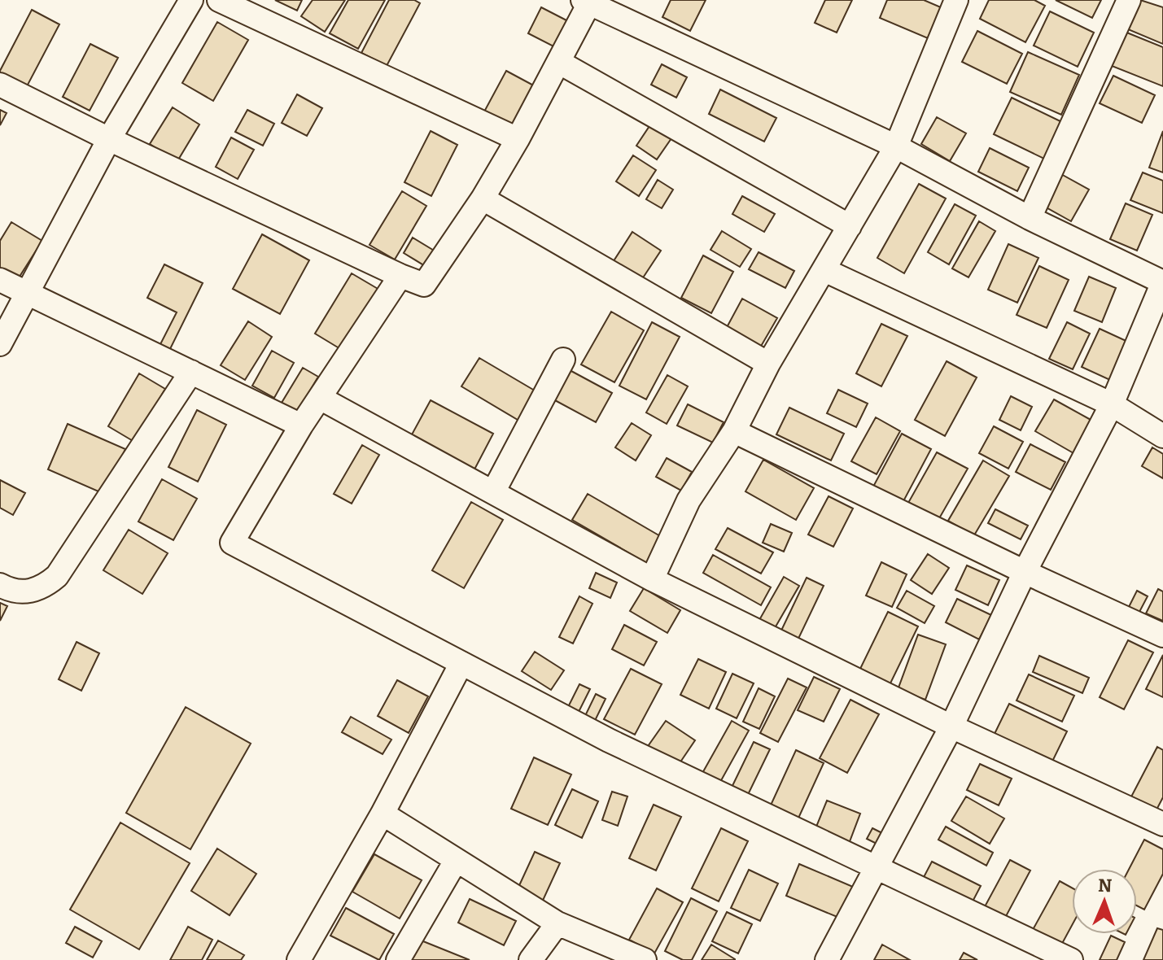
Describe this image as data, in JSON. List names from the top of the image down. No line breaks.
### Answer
{"north":"top"}
